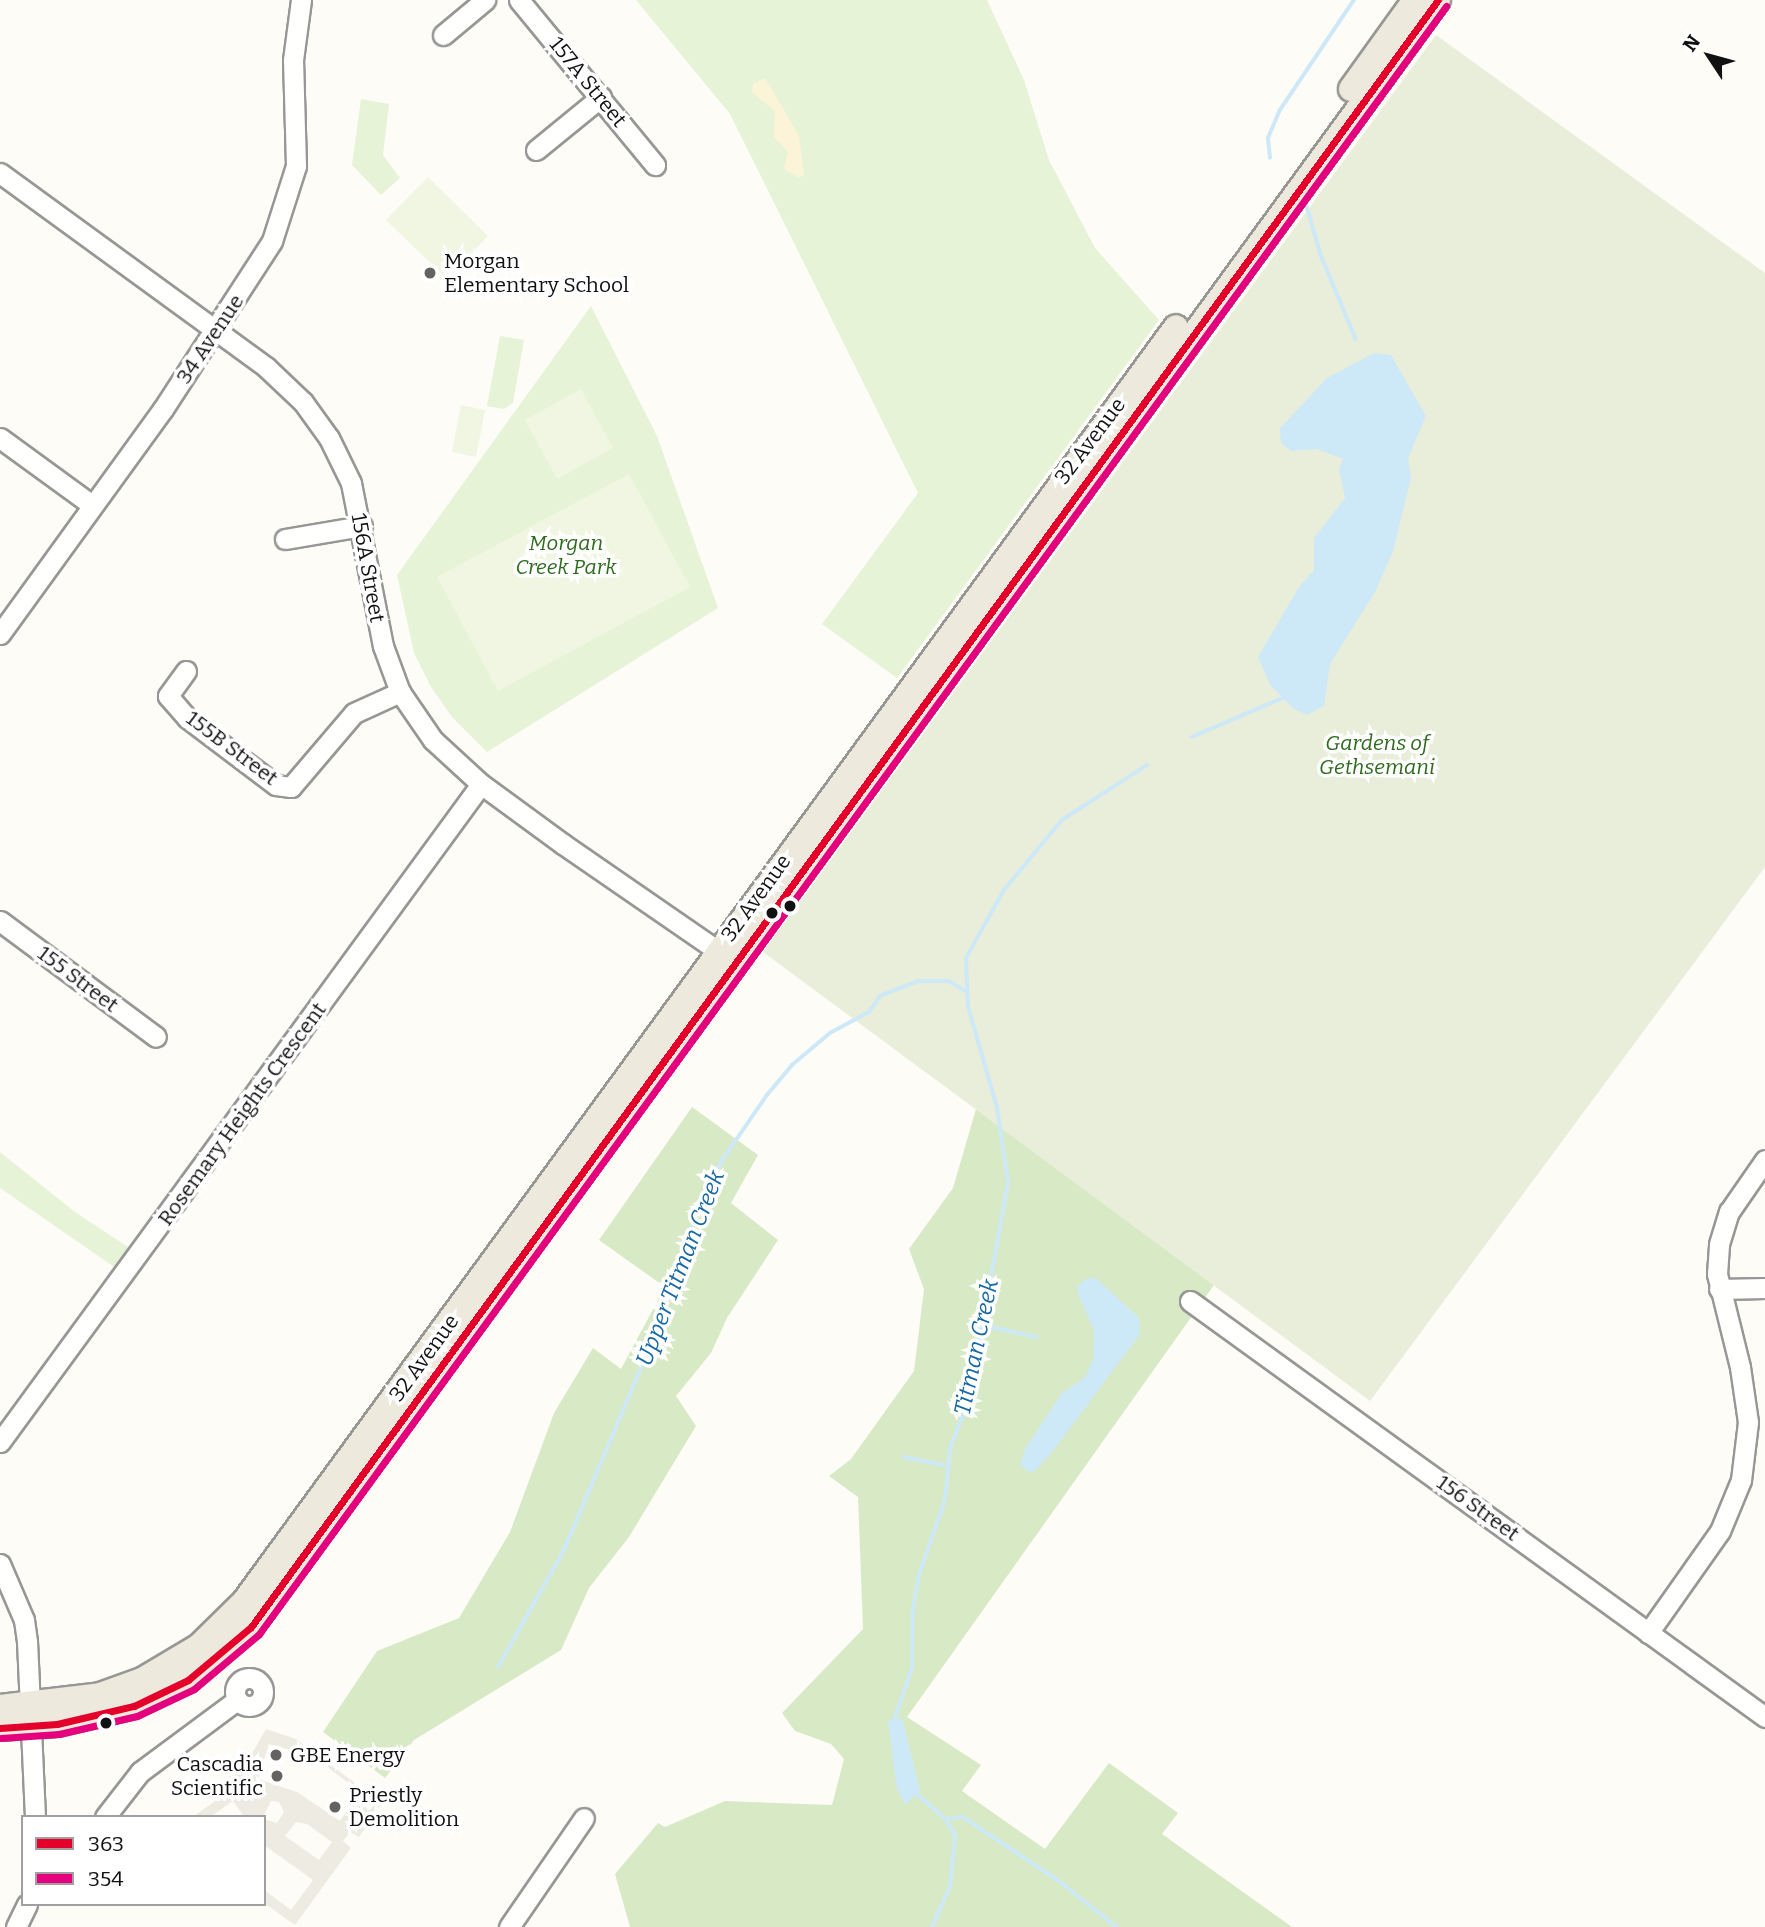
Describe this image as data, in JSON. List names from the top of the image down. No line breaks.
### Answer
{"streets":{"main road":["32 Avenue"],"street":["157A Street","34 Avenue","156A Street","155B Street","155 Street","Rosemary Heights Crescent","156 Street"]},"crossings":[["34 Avenue","156A Street"],["32 Avenue","156A Street"],["156A Street","155B Street"],["156A Street","Rosemary Heights Crescent"]],"water":["Upper Titman Creek","Titman Creek"],"parks":["Morgan Creek Park","Gardens of Gethsemani"],"places":["Morgan Elementary School","GBE Energy","Cascadia Scientific","Priestly Demolition"],"lines":["transit line 363","transit line 354"],"legend":["363","354"],"north":"top left"}
